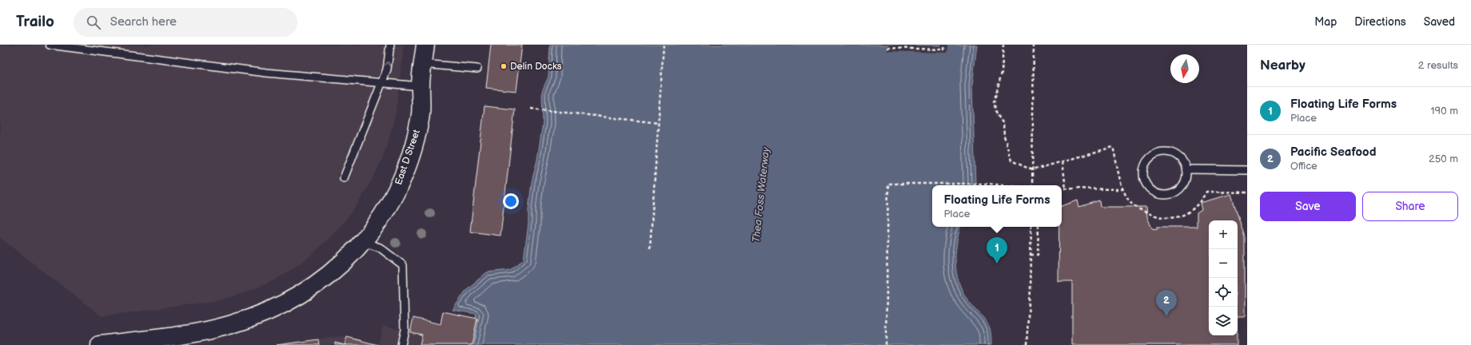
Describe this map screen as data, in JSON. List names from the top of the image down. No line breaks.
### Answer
{"streets":{"street":["East D Street"]},"water":["Thea Foss Waterway"],"places":["Delin Docks"],"north":"bottom","page":{"header":"Trailo","search":"Search here","nav":["Map","Directions","Saved"],"heading":["Nearby","2 results"],"list":[{"mark":"1","name":"Floating Life Forms","note":"Place","value":"190 m"},{"mark":"2","name":"Pacific Seafood","note":"Office","value":"250 m"}],"buttons":["Save","Share"],"popup":["Floating Life Forms","Place"],"map_buttons":["+","−"],"pins":["1","2"]}}
